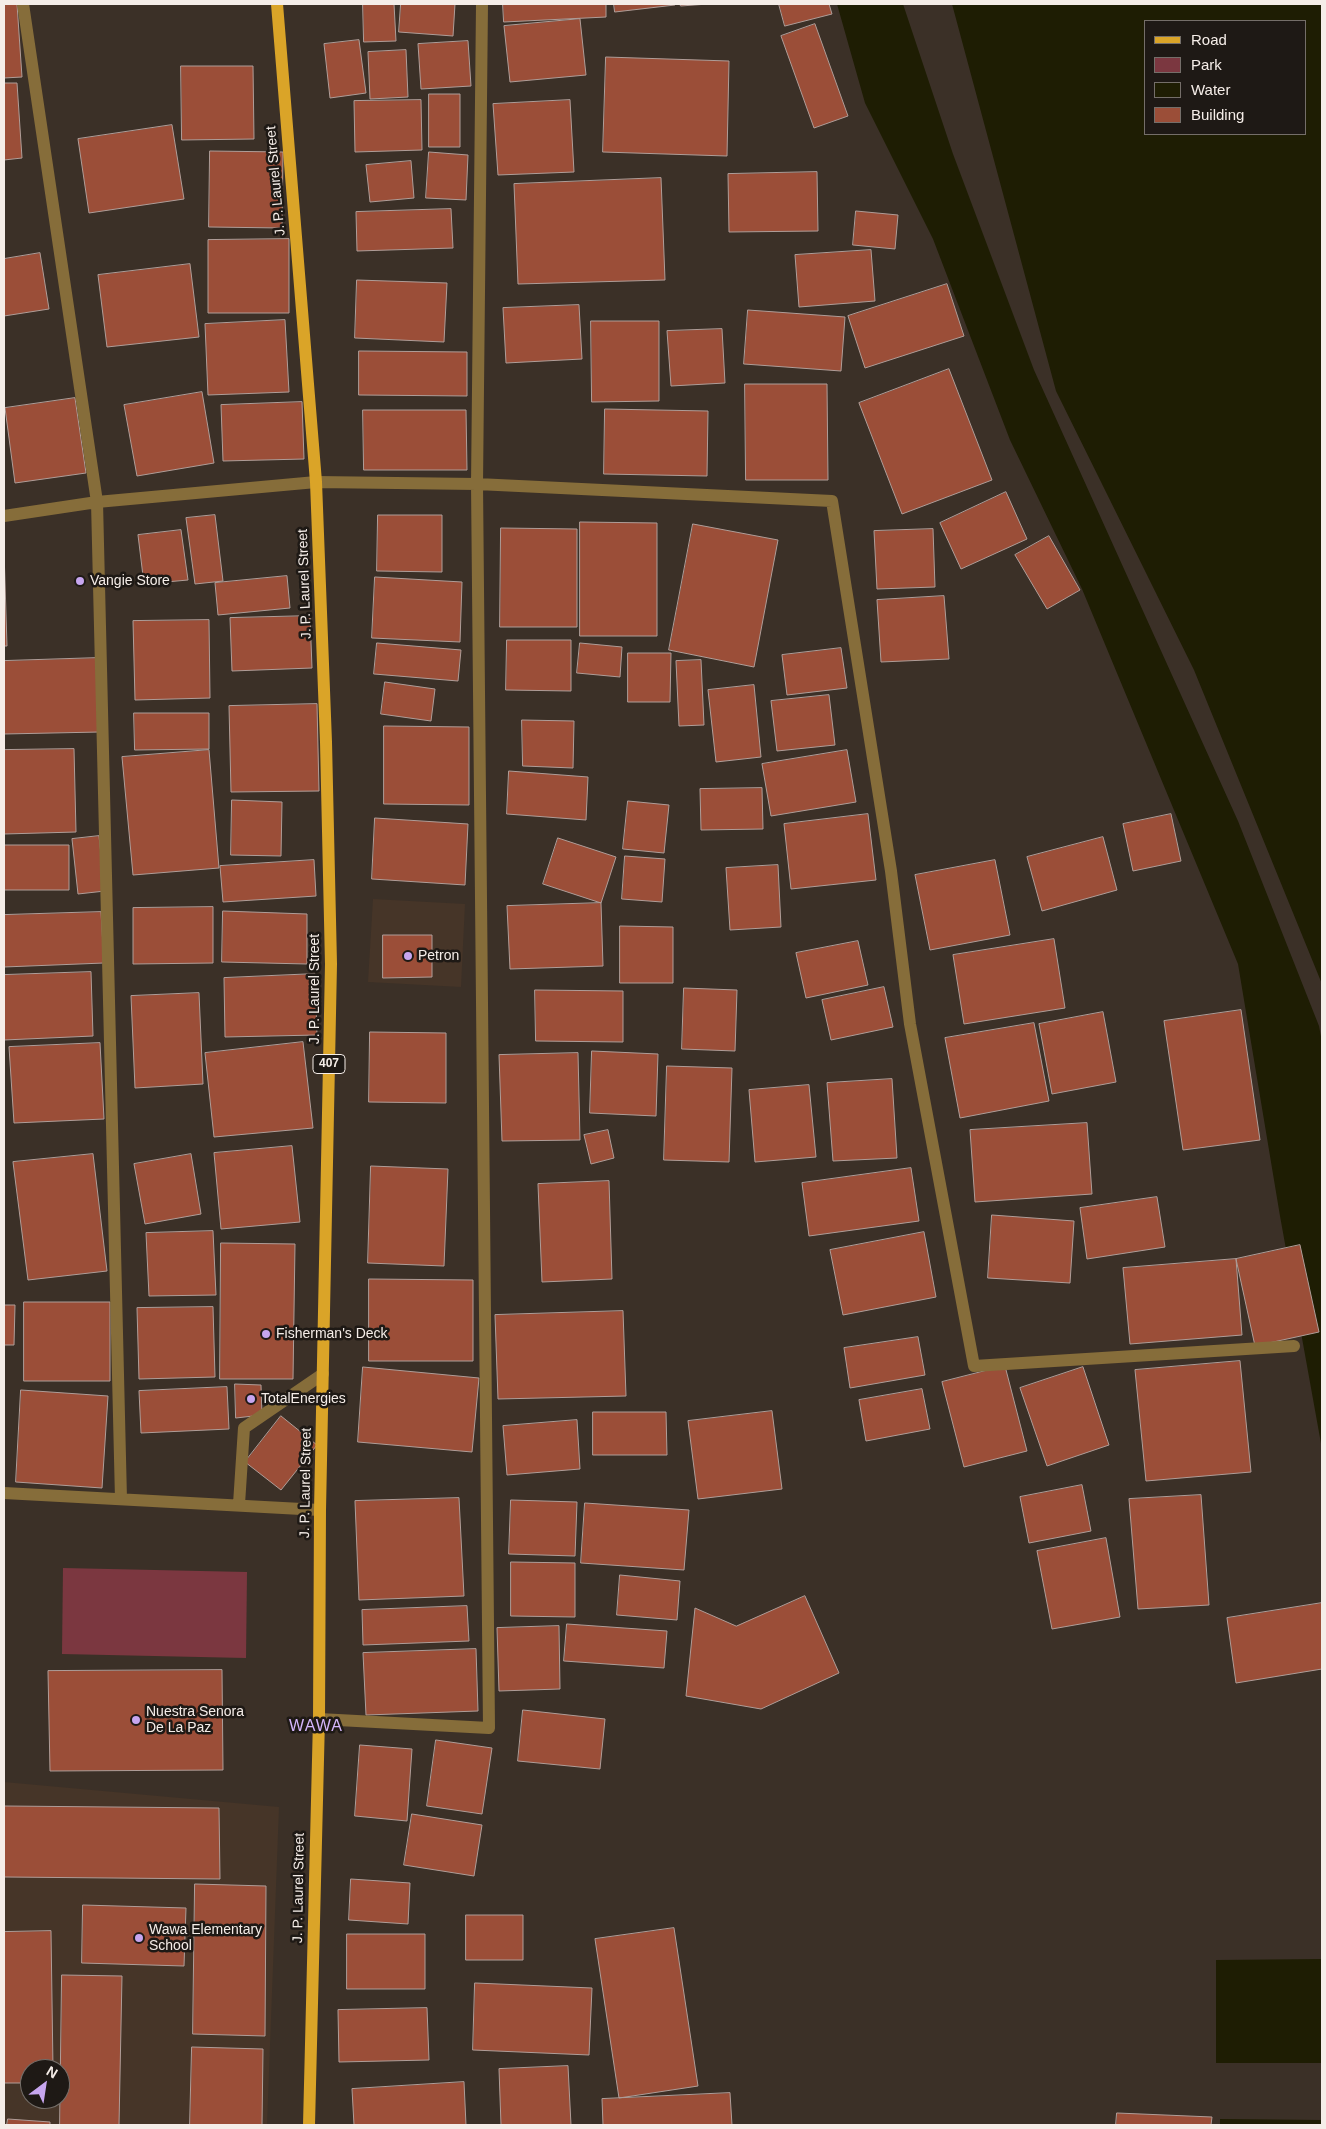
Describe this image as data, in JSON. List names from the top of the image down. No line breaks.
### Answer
{"streets":{"main road":["J. P. Laurel Street","407"]},"districts":["WAWA"],"places":["Vangie Store","Petron","Fisherman's Deck","TotalEnergies","Nuestra Senora De La Paz","Wawa Elementary School"],"legend":["Road","Park","Water","Building"],"north":"top right"}
